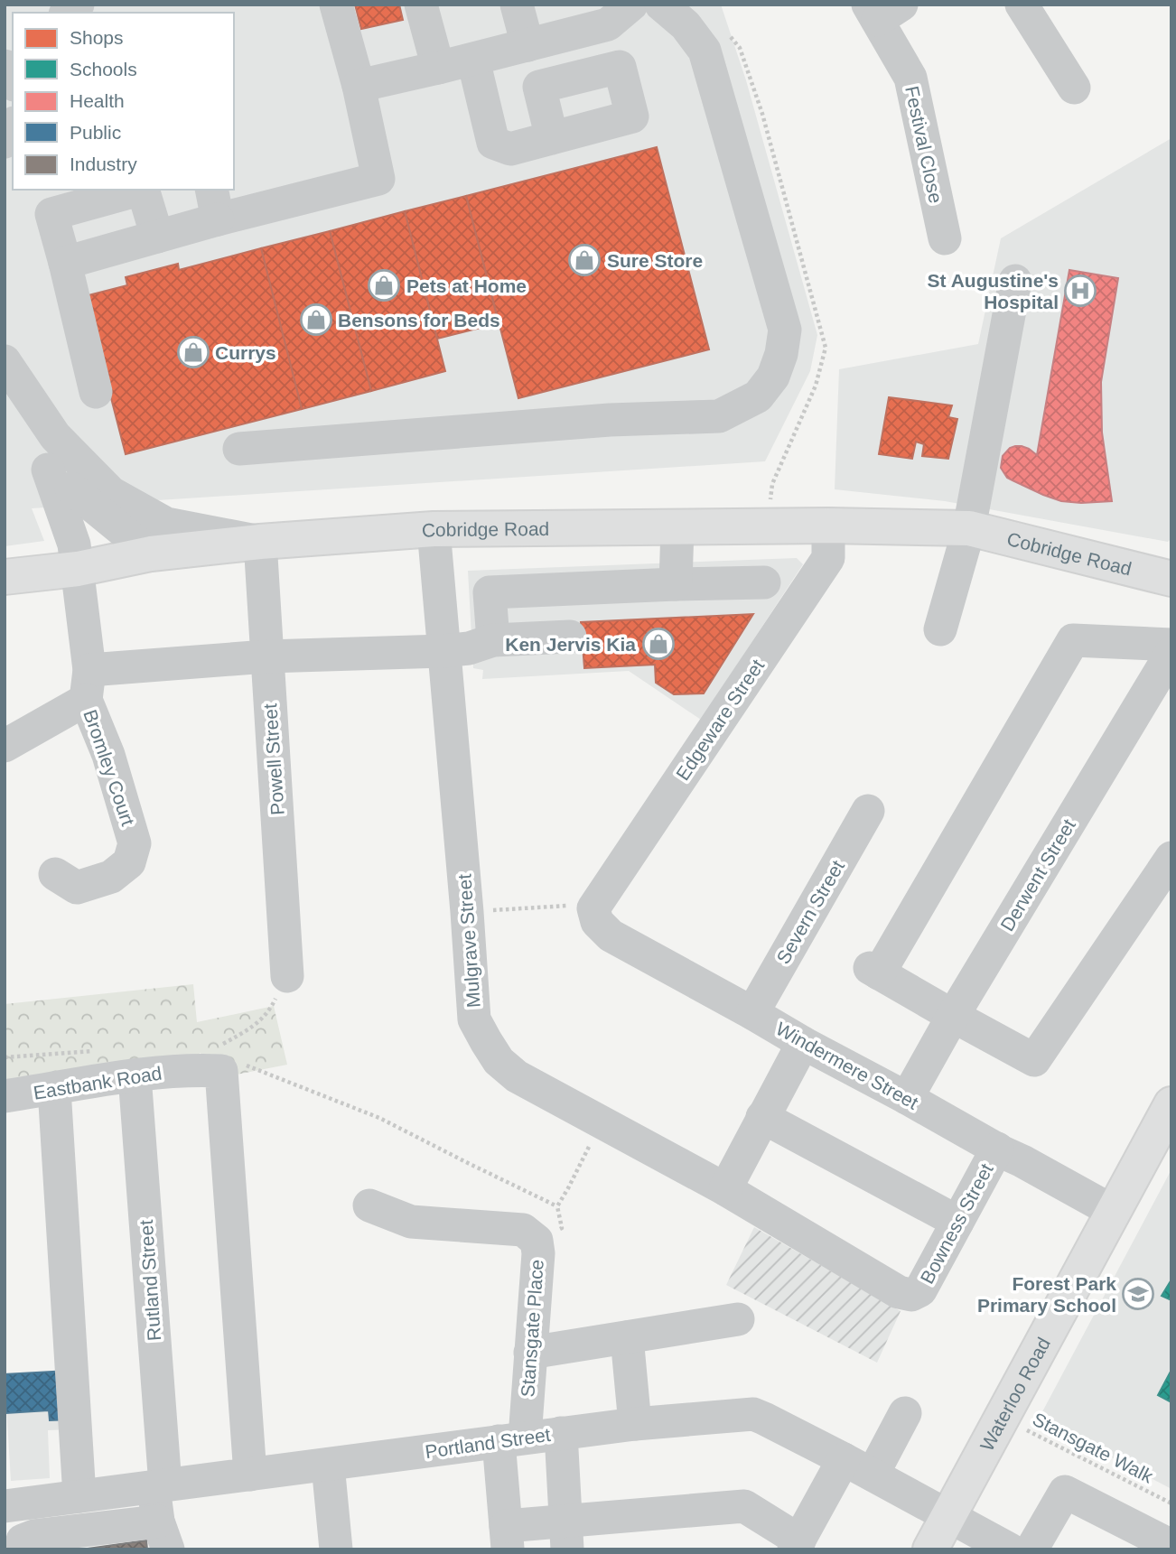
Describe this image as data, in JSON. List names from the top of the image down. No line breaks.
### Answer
{"streets":{"highway":["Cobridge Road","Waterloo Road"],"street":["Festival Close","Edgeware Street","Powell Street","Bromley Court","Derwent Street","Severn Street","Mulgrave Street","Windermere Street","Eastbank Road","Bowness Street","Rutland Street","Stansgate Place","Portland Street"],"path":["Stansgate Walk"]},"crossings":[["Cobridge Road","Edgeware Street"],["Cobridge Road","Powell Street"],["Cobridge Road","Bromley Court"],["Cobridge Road","Mulgrave Street"],["Edgeware Street","Windermere Street"],["Derwent Street","Windermere Street"],["Severn Street","Windermere Street"],["Mulgrave Street","Bowness Street"],["Windermere Street","Bowness Street"],["Windermere Street","Waterloo Road"],["Eastbank Road","Rutland Street"],["Eastbank Road","Portland Street"],["Rutland Street","Portland Street"],["Stansgate Place","Portland Street"],["Waterloo Road","Portland Street"],["Waterloo Road","Stansgate Walk"]],"places":{"shop":["Sure Store","Pets at Home","Bensons for Beds","Currys","Ken Jervis Kia"],"hospital":["St Augustine's Hospital"],"school or university":["Forest Park Primary School"]},"legend":["Shops","Schools","Health","Public","Industry"]}
